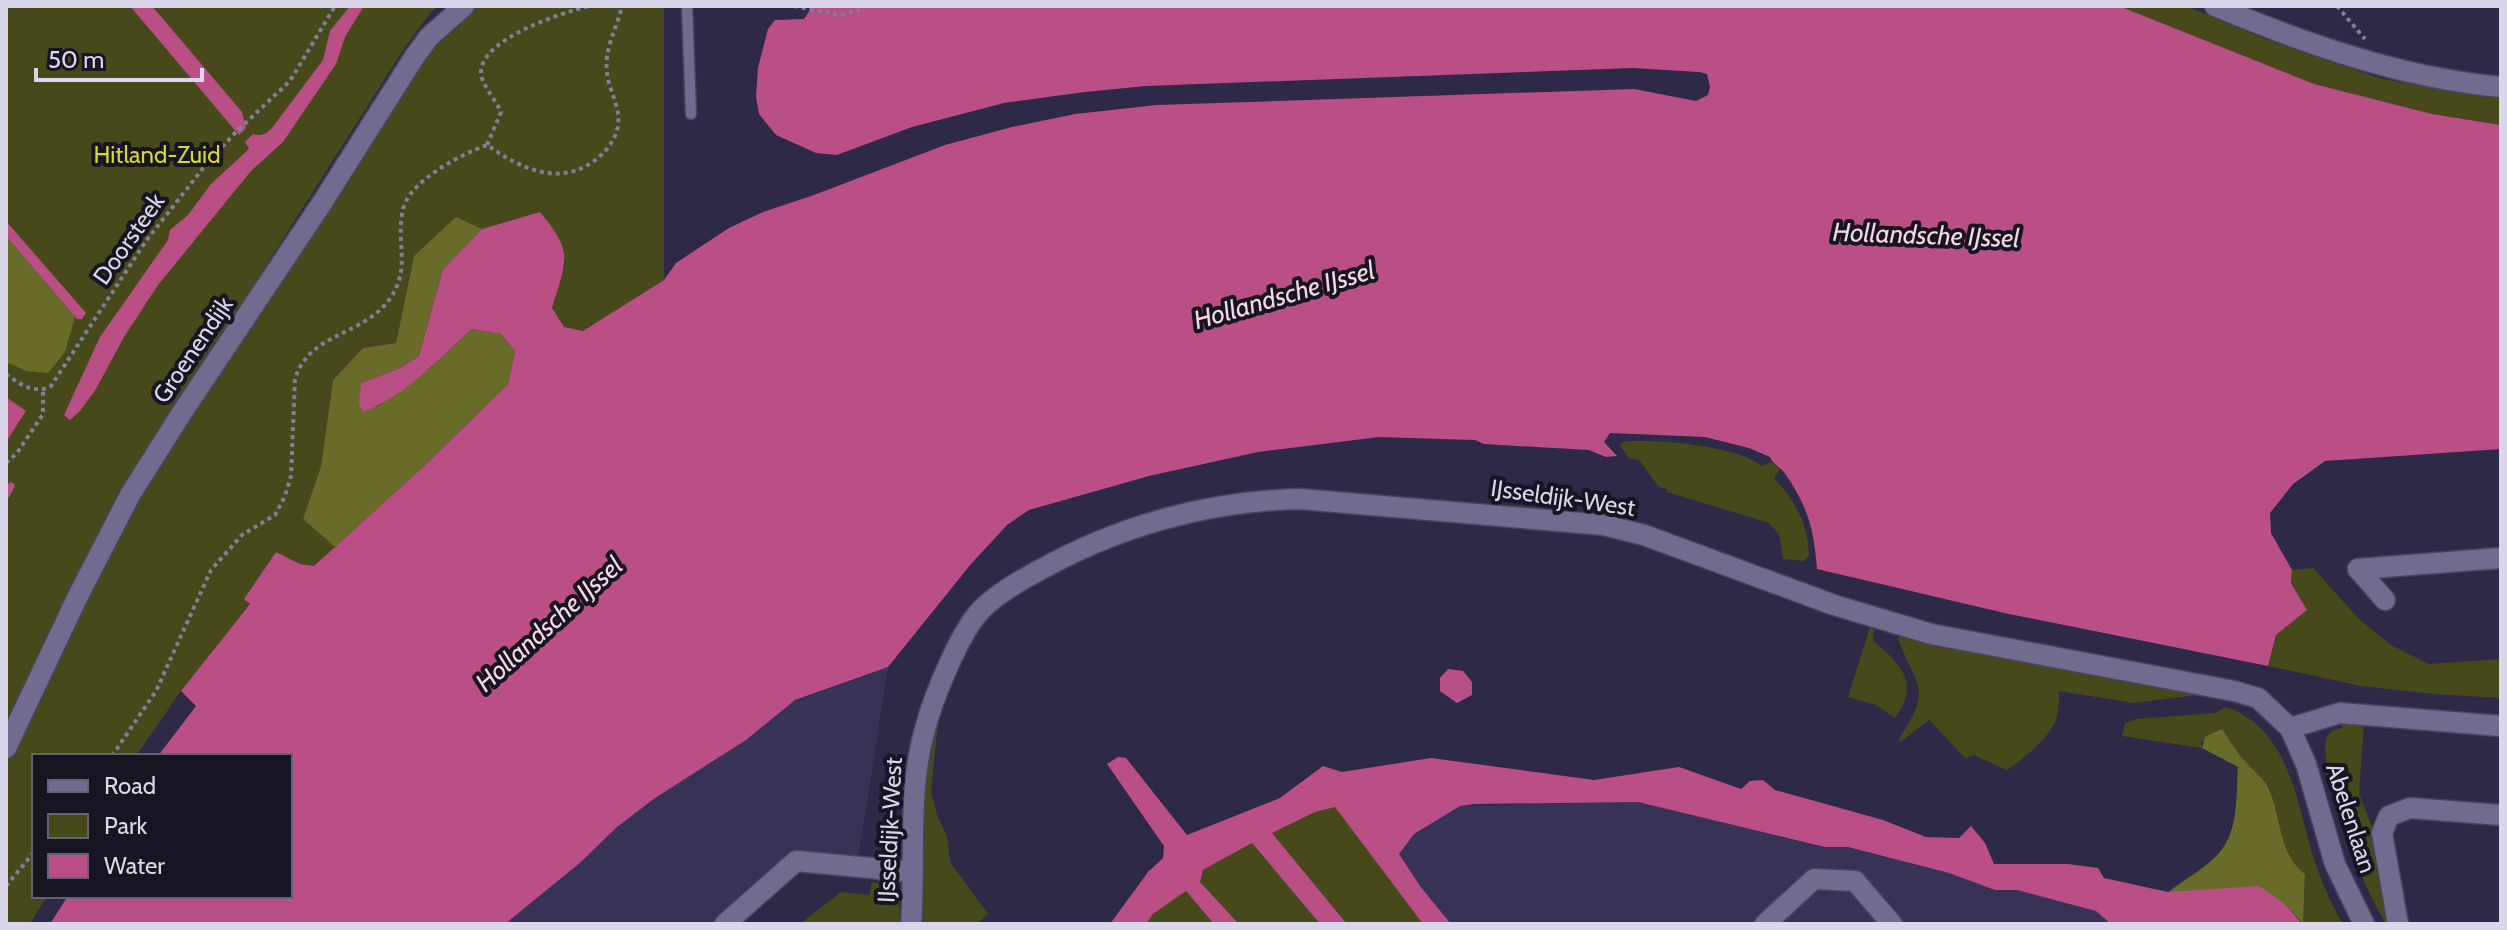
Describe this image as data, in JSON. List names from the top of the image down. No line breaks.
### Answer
{"streets":{"street":["Groenendijk","IJsseldijk-West","Abelenlaan"],"path":["Doorsteek"]},"crossings":[["IJsseldijk-West","Abelenlaan"]],"water":["Hollandsche IJssel"],"parks":["Hitland-Zuid"],"legend":["Road","Park","Water"],"scale_bar":"50 m"}
